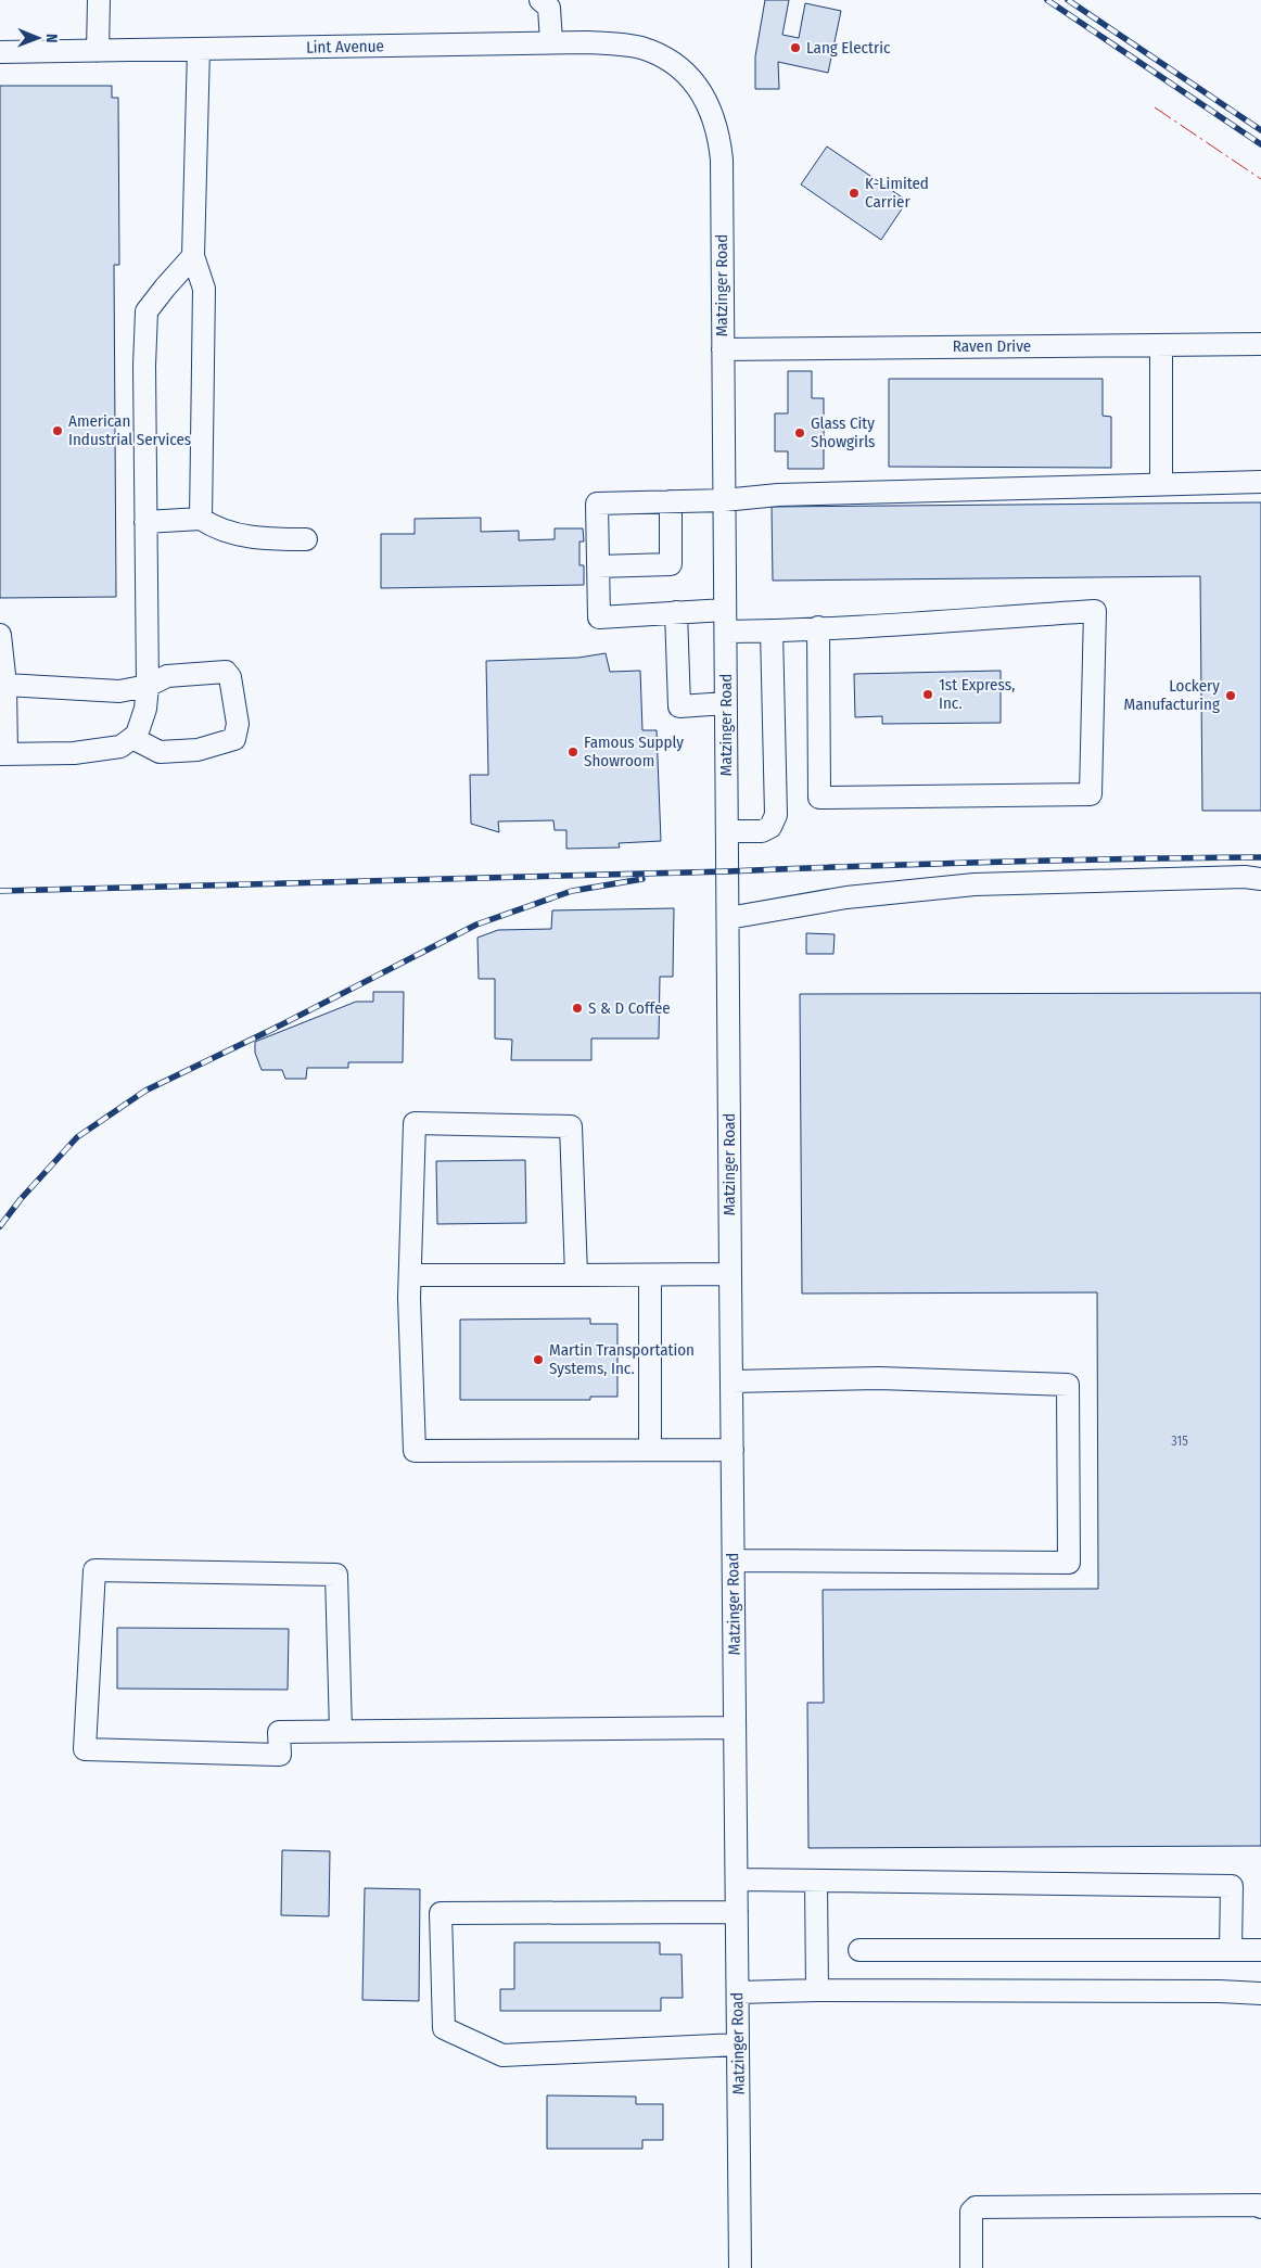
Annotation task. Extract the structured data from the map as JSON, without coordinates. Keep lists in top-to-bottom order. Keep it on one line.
{"streets":{"street":["Lint Avenue","Matzinger Road","Raven Drive"]},"crossings":[["Lint Avenue","Matzinger Road"],["Matzinger Road","Raven Drive"]],"places":["Lang Electric","K-Limited Carrier","American Industrial Services","Glass City Showgirls","1st Express, Inc.","Lockery Manufacturing","Famous Supply Showroom","S & D Coffee","Martin Transportation Systems, Inc."],"house_numbers":["315"],"north":"right"}
